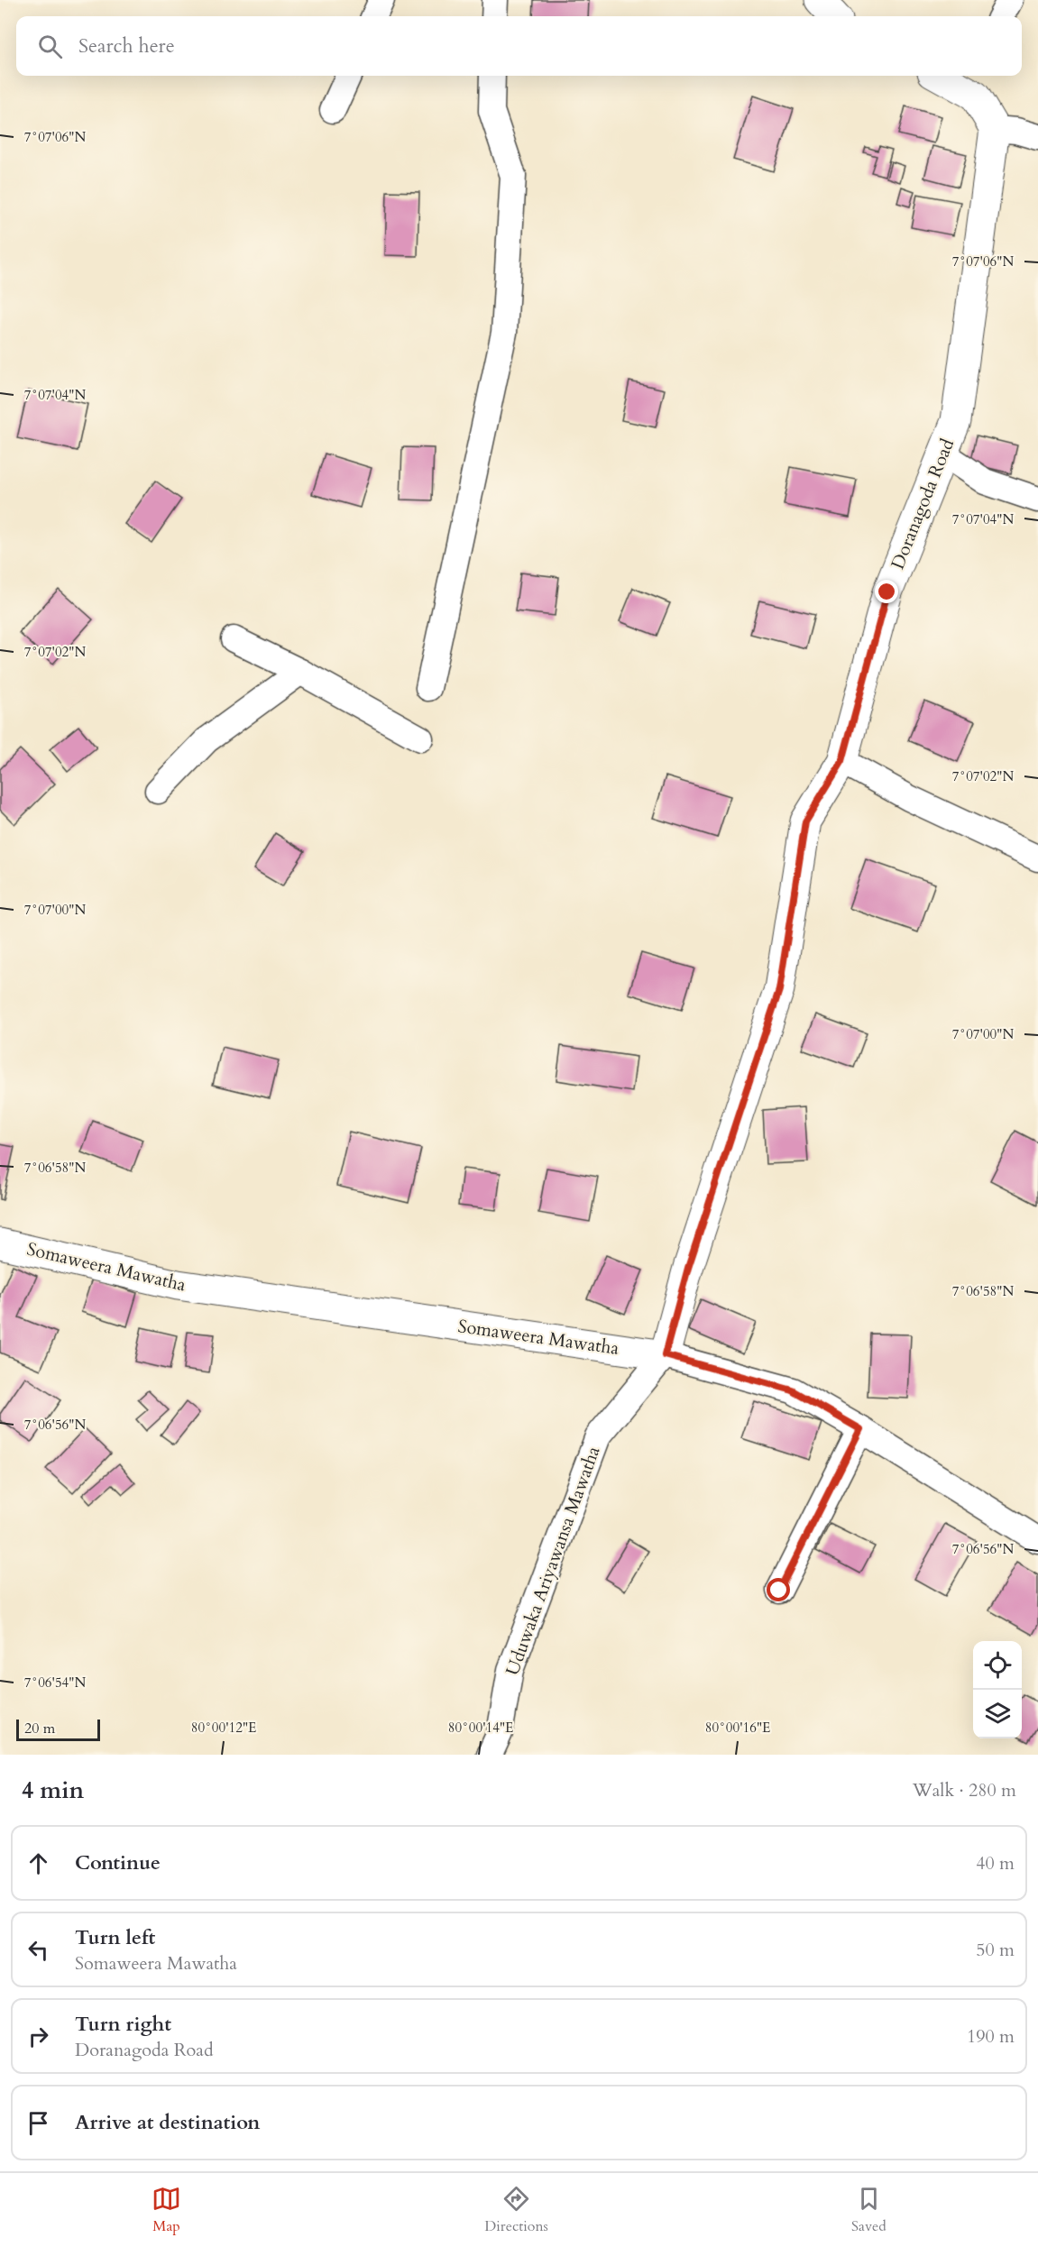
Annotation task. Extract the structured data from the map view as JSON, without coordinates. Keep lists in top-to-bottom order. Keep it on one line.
{"streets":{"street":["Doranagoda Road","Somaweera Mawatha","Uduwaka Ariyawansa Mawatha"]},"crossings":[["Doranagoda Road","Somaweera Mawatha"],["Doranagoda Road","Uduwaka Ariyawansa Mawatha"],["Somaweera Mawatha","Uduwaka Ariyawansa Mawatha"]],"scale_bar":"20 m","page":{"search":"Search here","scale":"20 m","heading":["4 min","Walk · 280 m"],"list":[["Continue","40 m"],["Turn left","Somaweera Mawatha","50 m"],["Turn right","Doranagoda Road","190 m"],"Arrive at destination"],"nav":["Map","Directions","Saved"]},"coordinates":["7°07'06\"N","7°07'04\"N","7°07'02\"N","7°07'00\"N","7°06'58\"N","7°06'56\"N","7°06'54\"N","80°00'12\"E","80°00'14\"E","80°00'16\"E"]}
